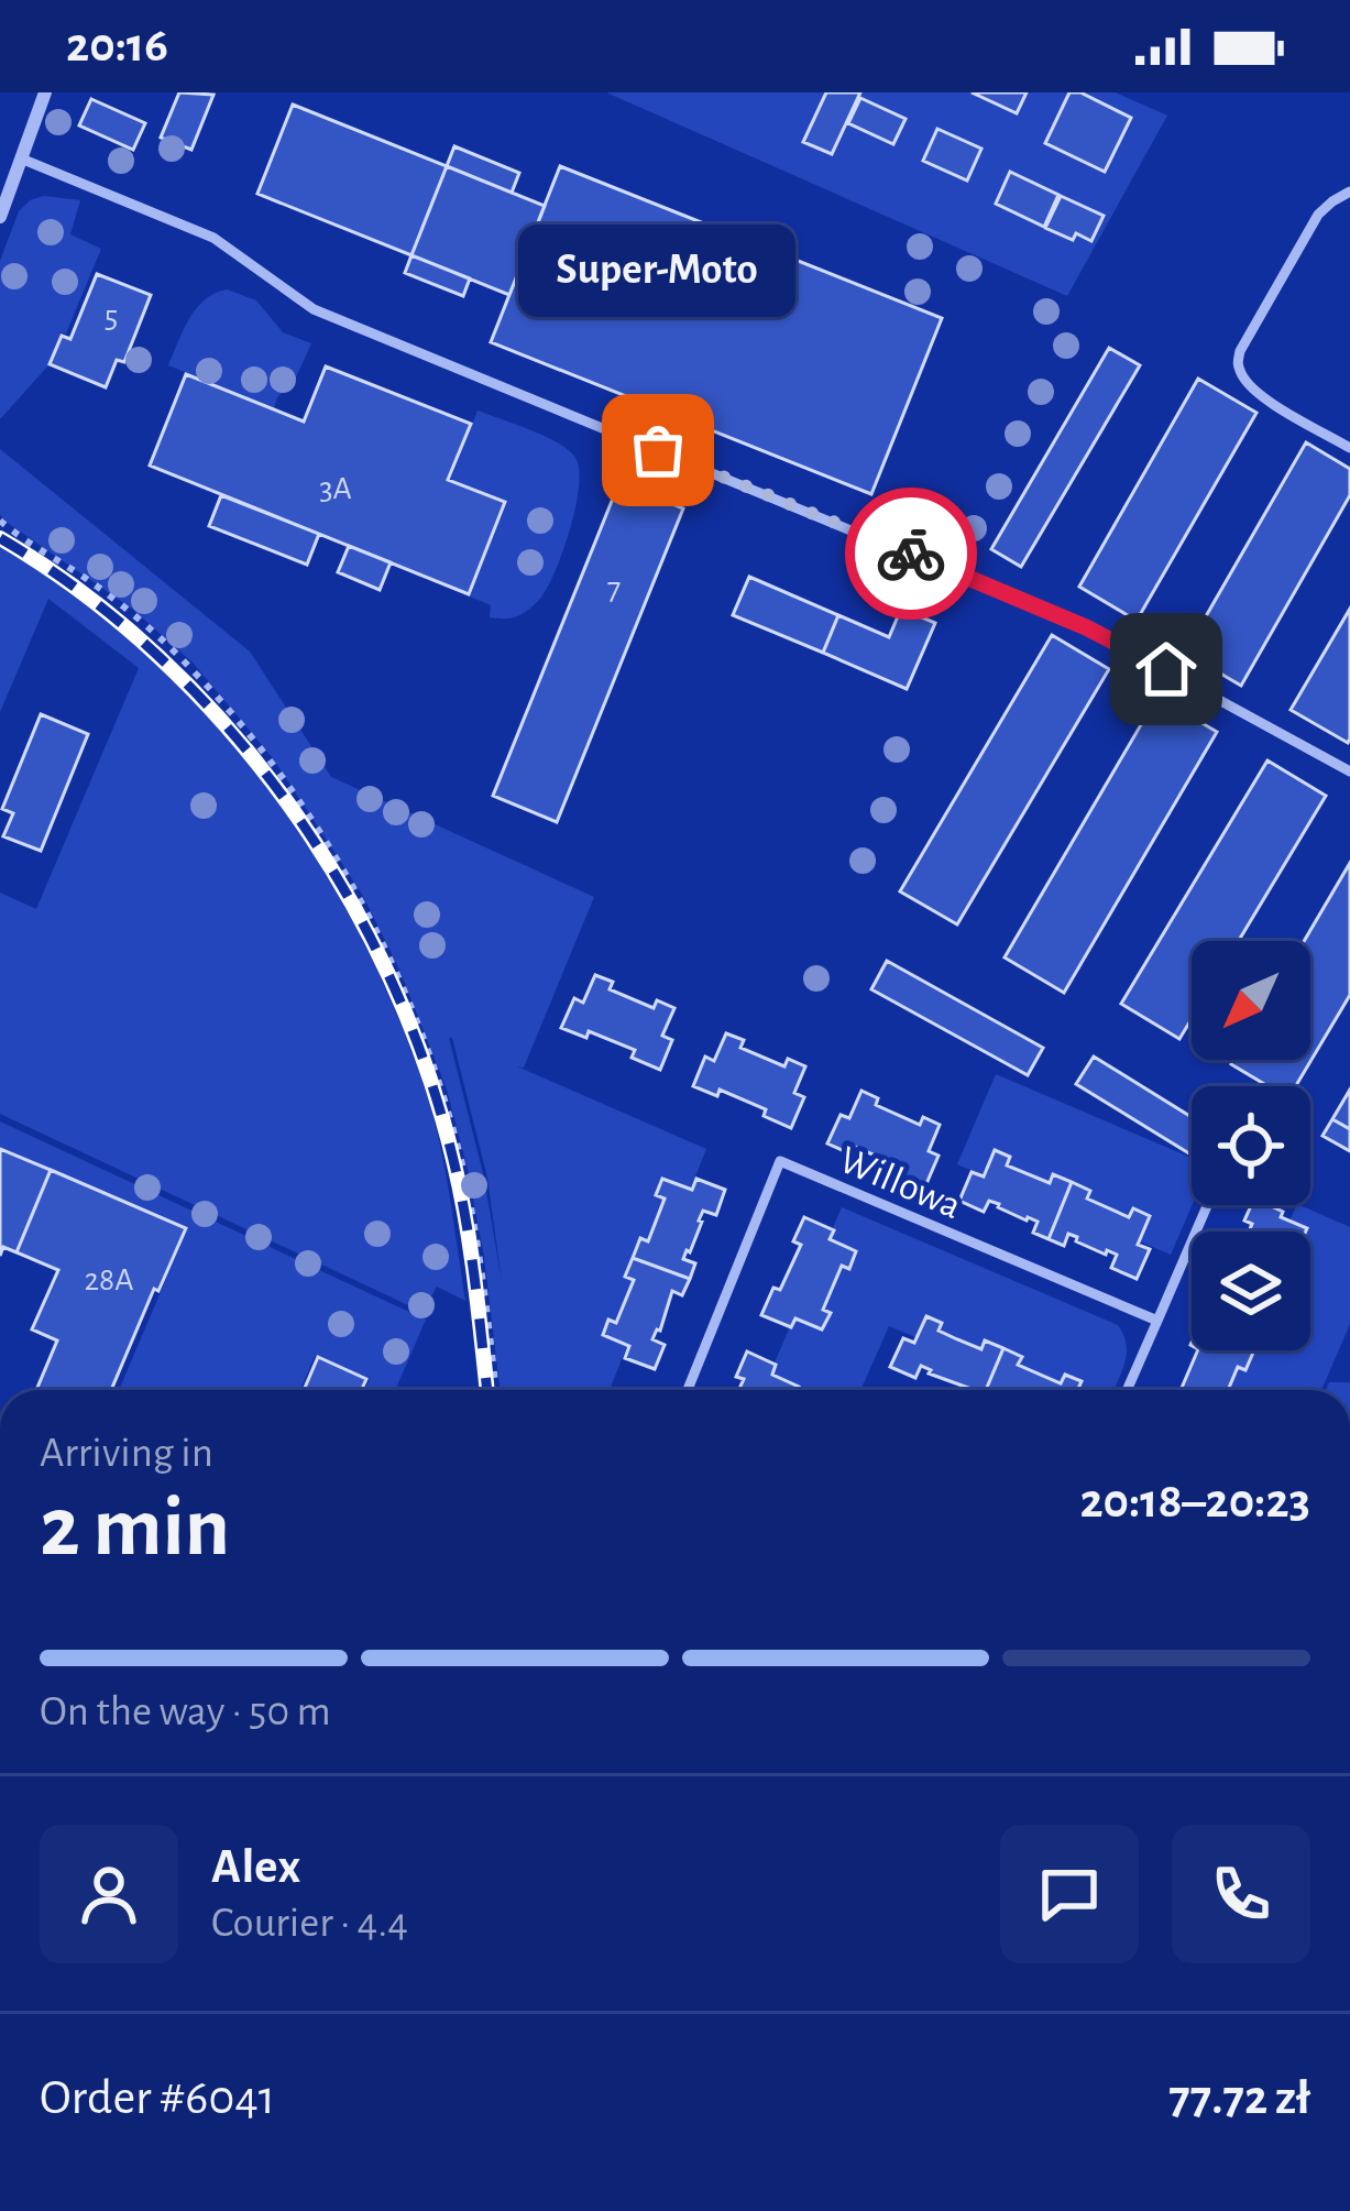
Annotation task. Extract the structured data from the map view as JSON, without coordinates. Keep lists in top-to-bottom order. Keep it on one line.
{"streets":{"lane":["Willowa"]},"places":["Super-Moto"],"house_numbers":["5","3A","7","28A"],"north":"bottom left","page":{"status":"20:16","bubble":"Super-Moto","heading":["2 min","Arriving in","20:18–20:23"],"panel":["Alex","Courier · 4.4","Order #6041","77.72 zł"],"bar":"On the way · 50 m"}}
